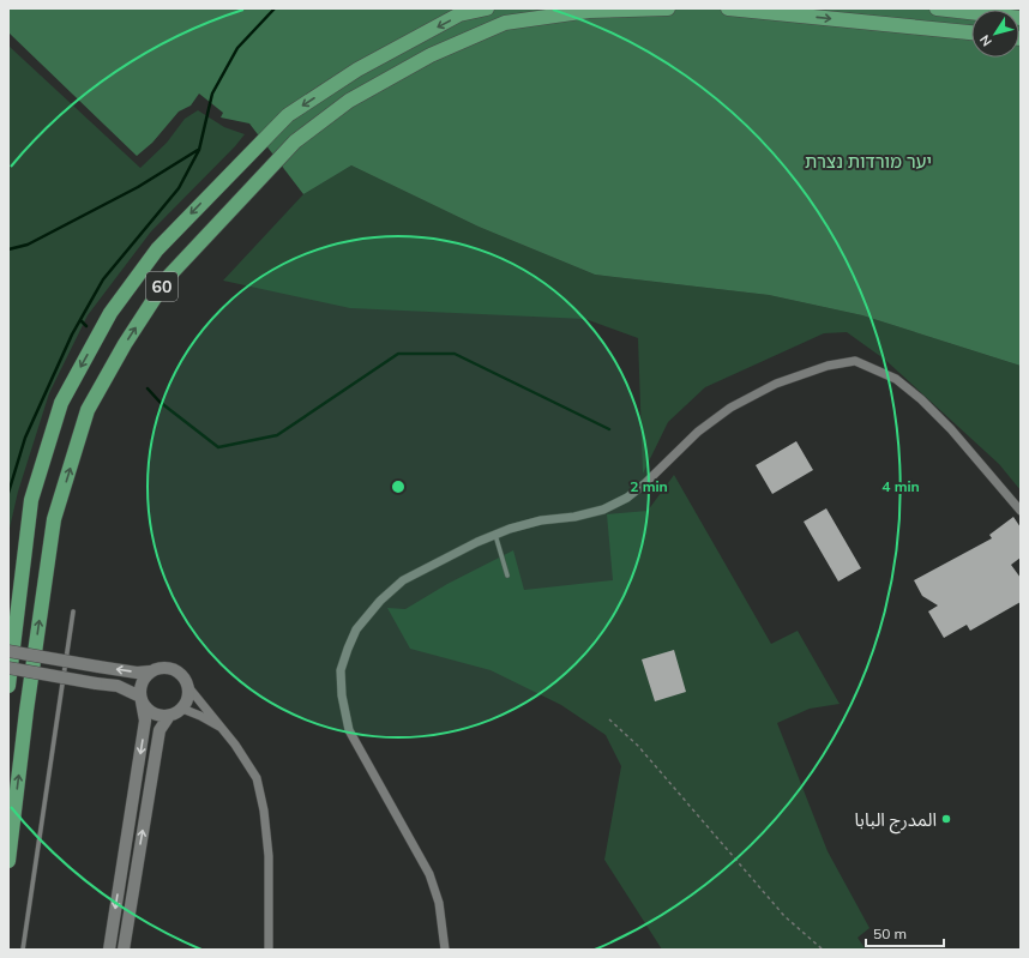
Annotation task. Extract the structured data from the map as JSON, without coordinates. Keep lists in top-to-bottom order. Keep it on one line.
{"streets":{"highway":["60"]},"parks":["יער מורדות נצרת"],"places":["المدرج البابا"],"scale_bar":"50 m","north":"bottom left","rings":["2 min","4 min"]}
